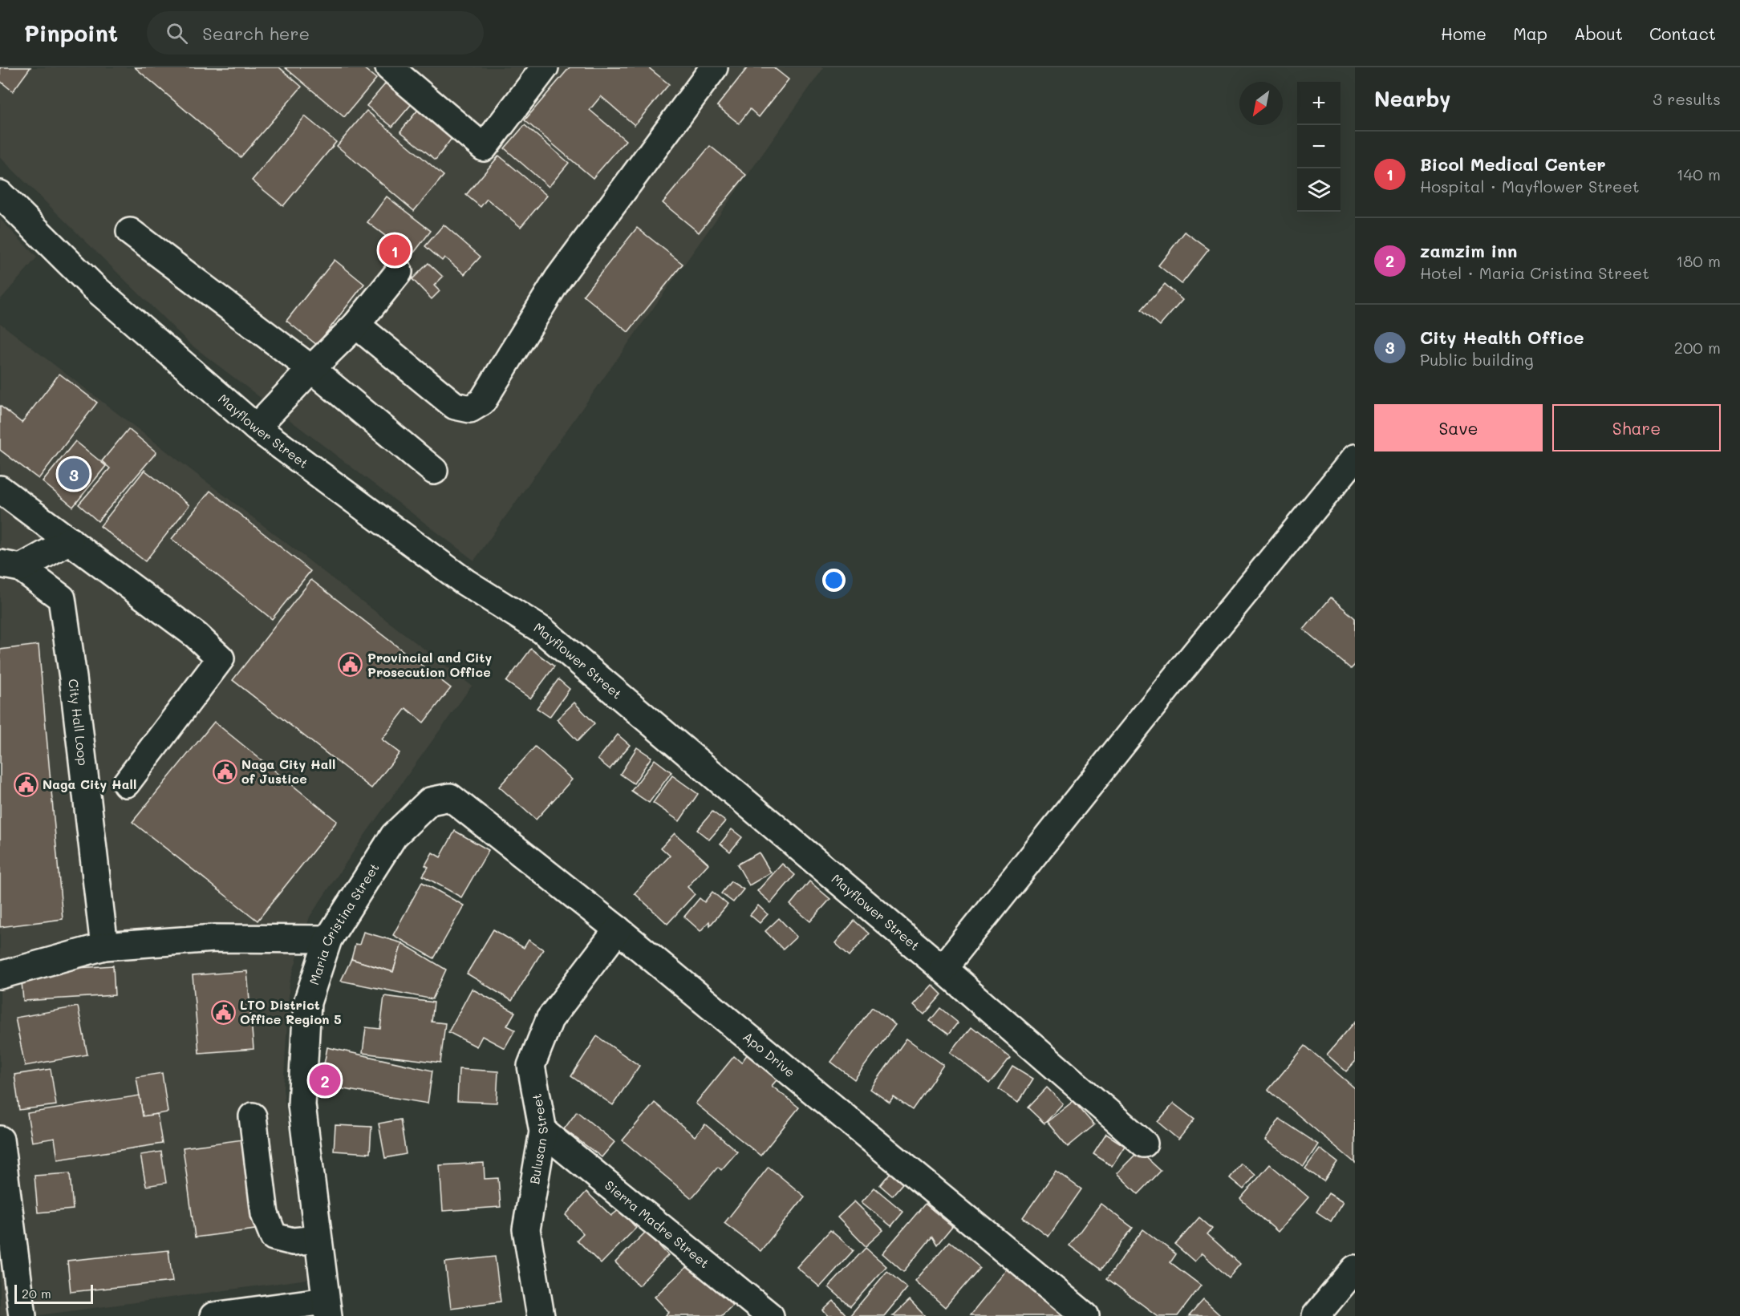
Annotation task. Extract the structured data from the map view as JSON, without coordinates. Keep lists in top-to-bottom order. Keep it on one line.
{"streets":{"street":["Mayflower Street","City Hall Loop","Maria Cristina Street","Apo Drive","Bulusan Street","Sierra Madre Street"]},"crossings":[["Maria Cristina Street","Apo Drive"],["Apo Drive","Bulusan Street"],["Bulusan Street","Sierra Madre Street"]],"places":{"public building":["Provincial and City Prosecution Office","Naga City Hall of Justice","Naga City Hall","LTO District Office Region 5"]},"scale_bar":"20 m","north":"bottom left","page":{"header":"Pinpoint","search":"Search here","nav":["Home","Map","About","Contact"],"heading":["Nearby","3 results"],"map_buttons":["+","−"],"list":[{"mark":"1","name":"Bicol Medical Center","note":"Hospital · Mayflower Street","value":"140 m"},{"mark":"2","name":"zamzim inn","note":"Hotel · Maria Cristina Street","value":"180 m"},{"mark":"3","name":"City Health Office","note":"Public building","value":"200 m"}],"pins":["1","3","2"],"buttons":["Save","Share"],"scale":"20 m"}}
